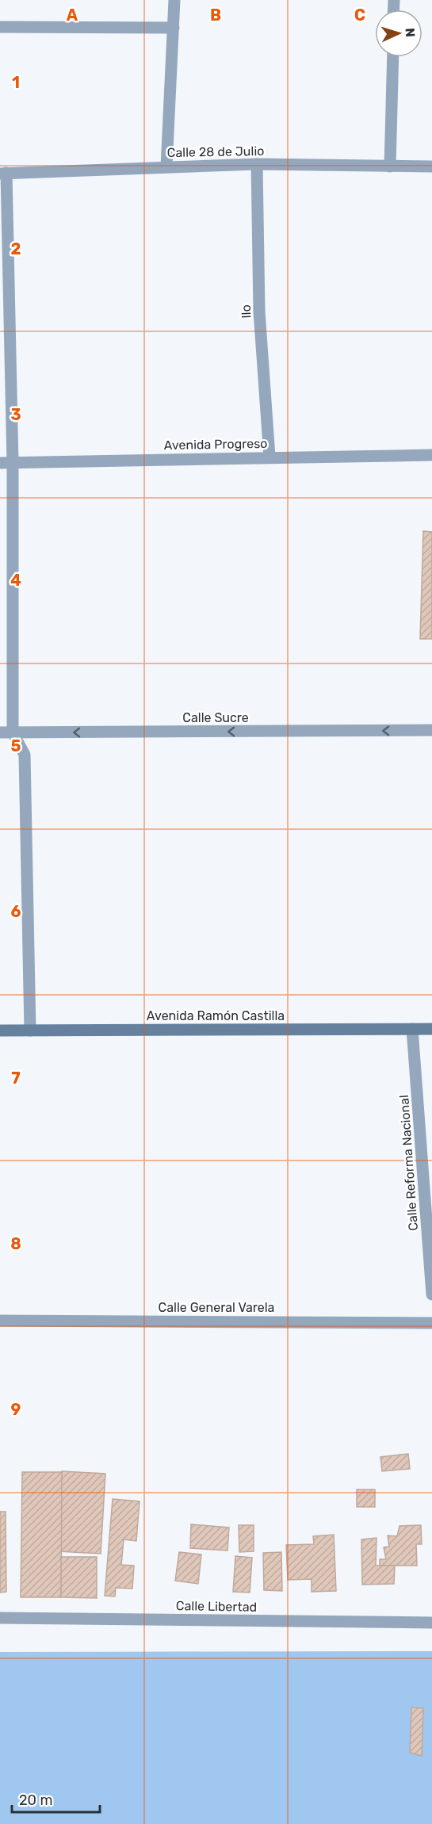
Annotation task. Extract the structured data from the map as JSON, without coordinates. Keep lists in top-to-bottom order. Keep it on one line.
{"streets":{"main road":["Avenida Ramón Castilla"],"street":["Calle 28 de Julio","Ilo","Avenida Progreso","Calle Sucre","Calle Reforma Nacional","Calle General Varela","Calle Libertad"]},"crossings":[["Calle 28 de Julio","Ilo"],["Ilo","Avenida Progreso"],["Avenida Ramón Castilla","Calle Reforma Nacional"]],"one_way":["Calle Sucre"],"scale_bar":"20 m","north":"right","grid":{"columns":["A","B","C"],"rows":["1","2","3","4","5","6","7","8","9"]}}
